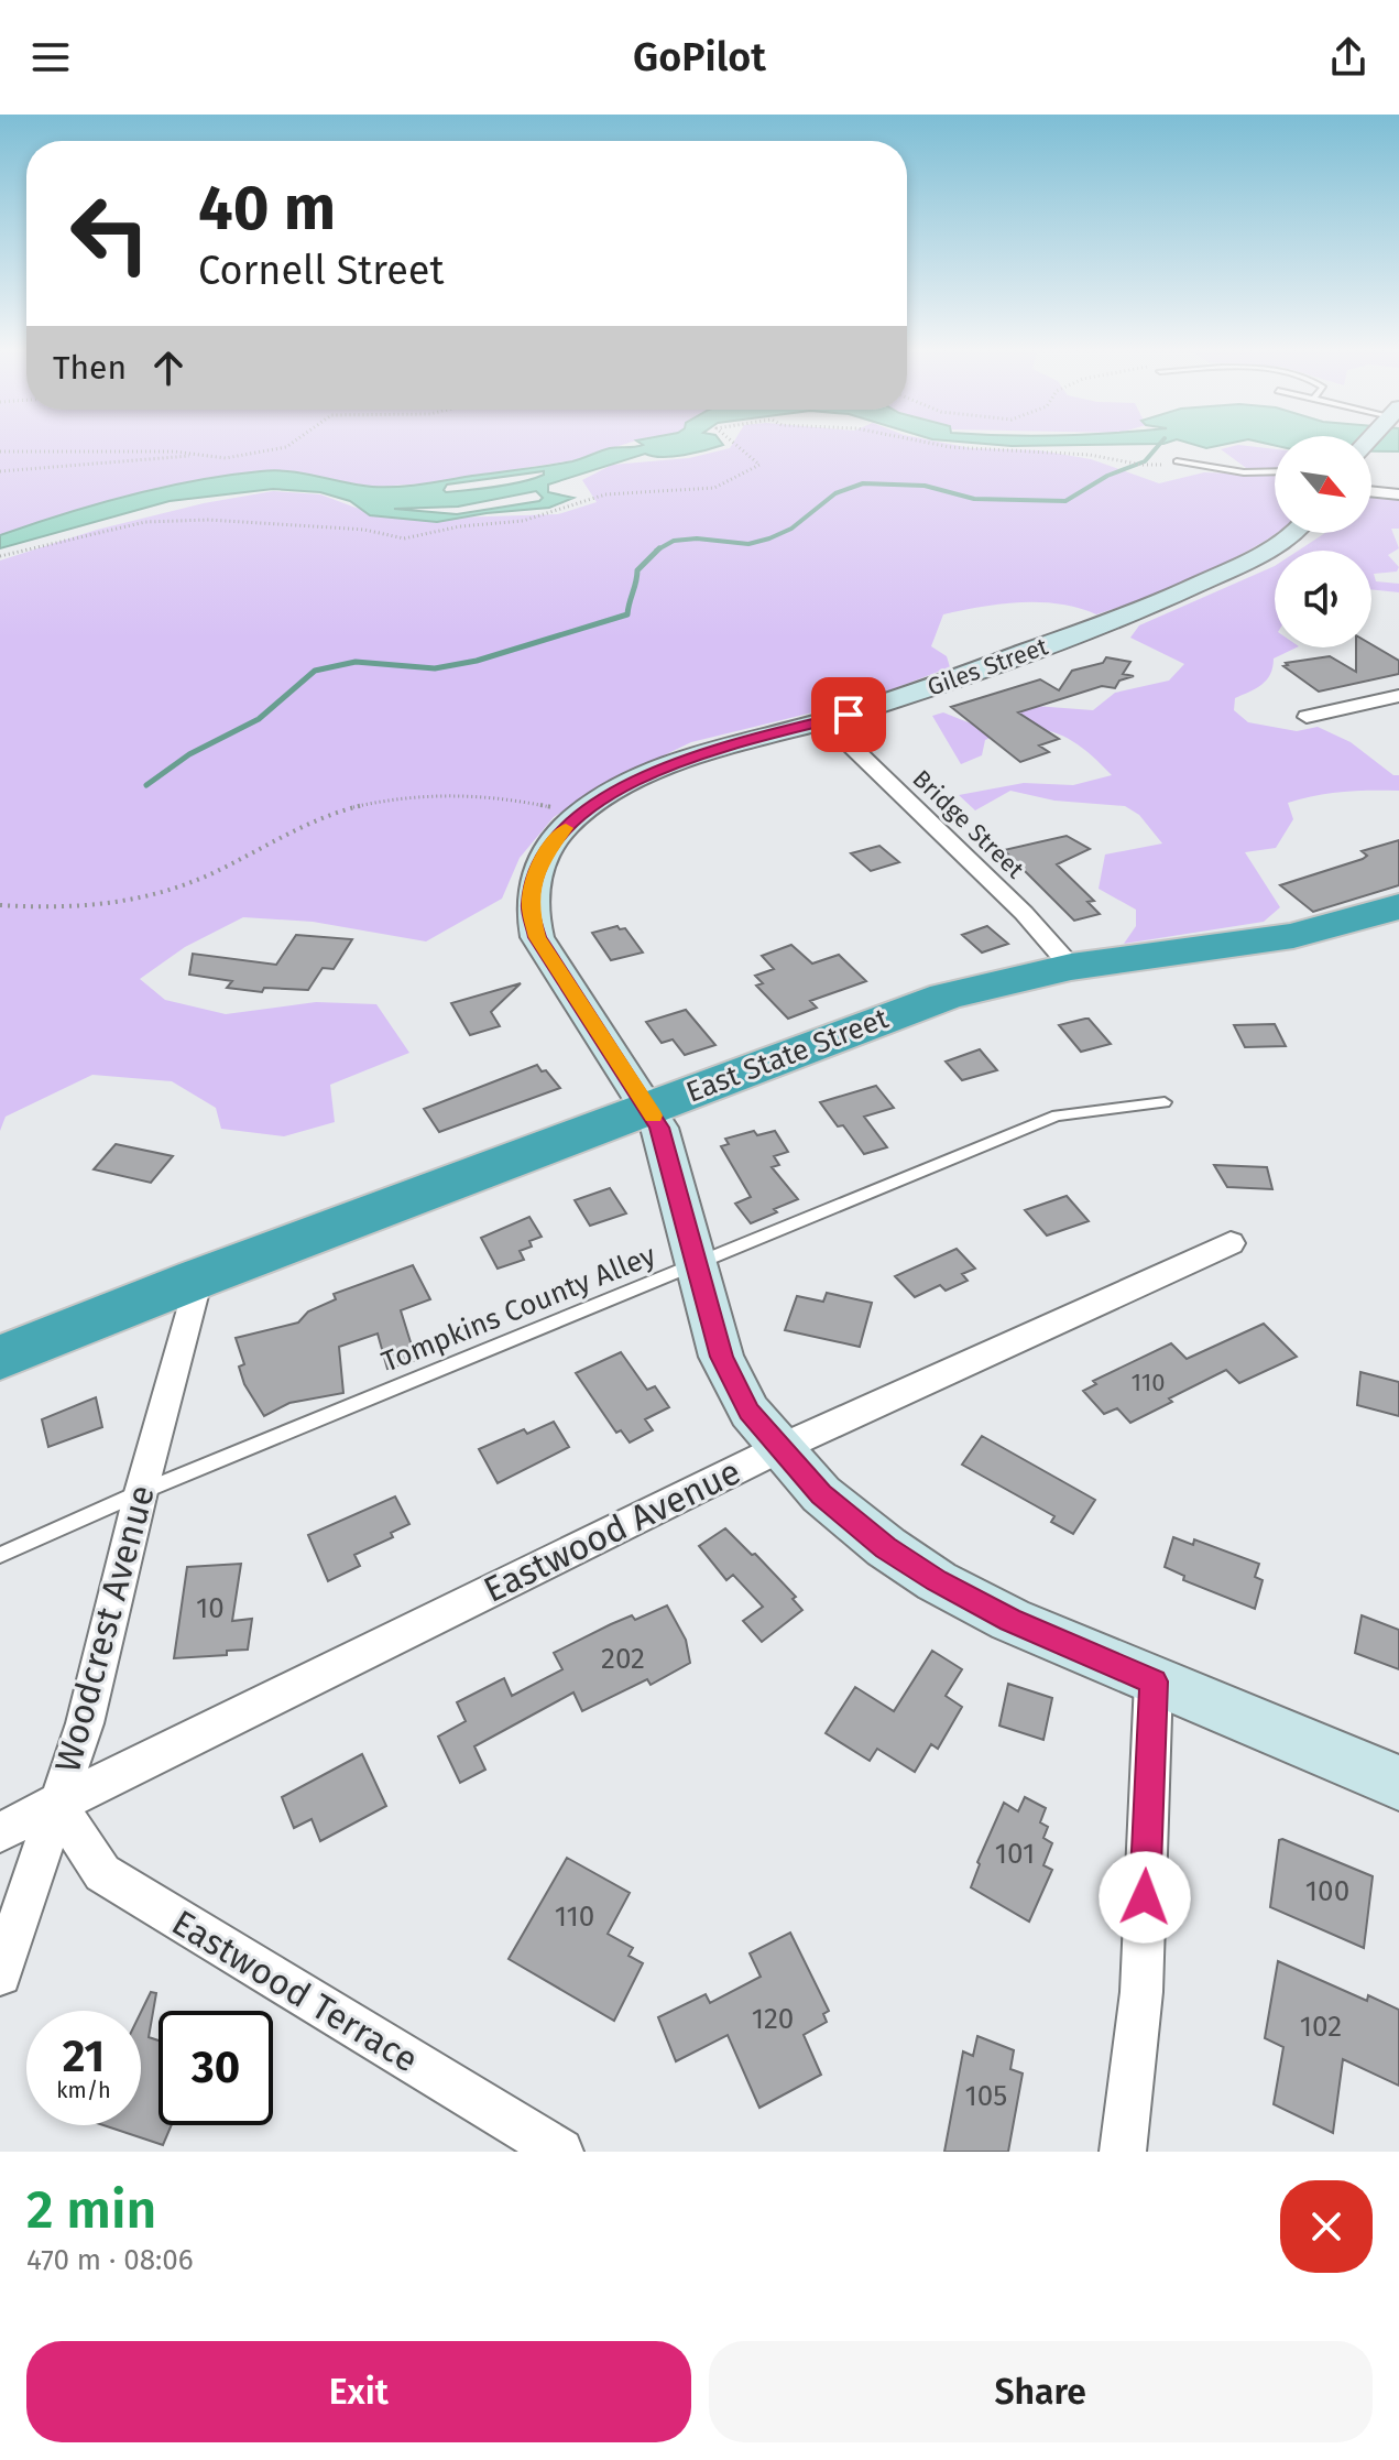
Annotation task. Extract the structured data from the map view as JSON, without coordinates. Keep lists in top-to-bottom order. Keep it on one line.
{"streets":{"highway":["East State Street"],"street":["Giles Street","Bridge Street","Eastwood Avenue","Woodcrest Avenue","Eastwood Terrace"],"lane":["Tompkins County Alley"]},"crossings":[["Giles Street","Bridge Street"],["Giles Street","East State Street"],["Giles Street","Tompkins County Alley"],["Giles Street","Eastwood Avenue"],["Bridge Street","East State Street"],["East State Street","Woodcrest Avenue"],["Tompkins County Alley","Woodcrest Avenue"],["Eastwood Avenue","Woodcrest Avenue"],["Eastwood Avenue","Eastwood Terrace"],["Woodcrest Avenue","Eastwood Terrace"]],"house_numbers":["110","10","202","101","100","110","120","102","105"],"north":"bottom right","page":{"header":"GoPilot","turn":["40 m","Cornell Street"],"then":"Then","speed":"21 km/h","limit":"30","heading":["2 min","470 m · 08:06"],"buttons":["Exit","Share"]}}
